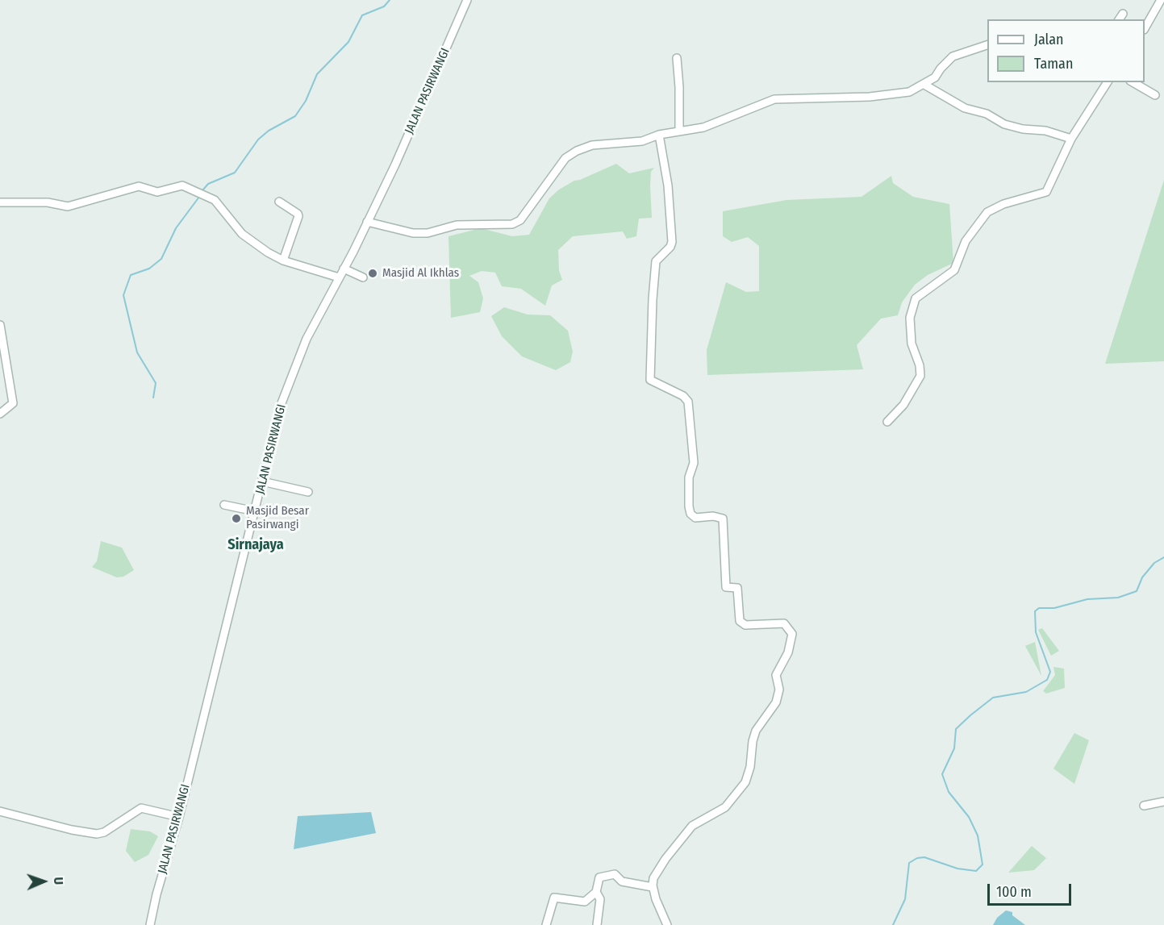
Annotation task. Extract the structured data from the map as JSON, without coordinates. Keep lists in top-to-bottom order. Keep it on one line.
{"streets":{"street":["JALAN PASIRWANGI"]},"districts":["Sirnajaya"],"places":["Masjid Al Ikhlas","Masjid Besar Pasirwangi"],"legend":["Jalan","Taman"],"scale_bar":"100 m","north":"right"}
